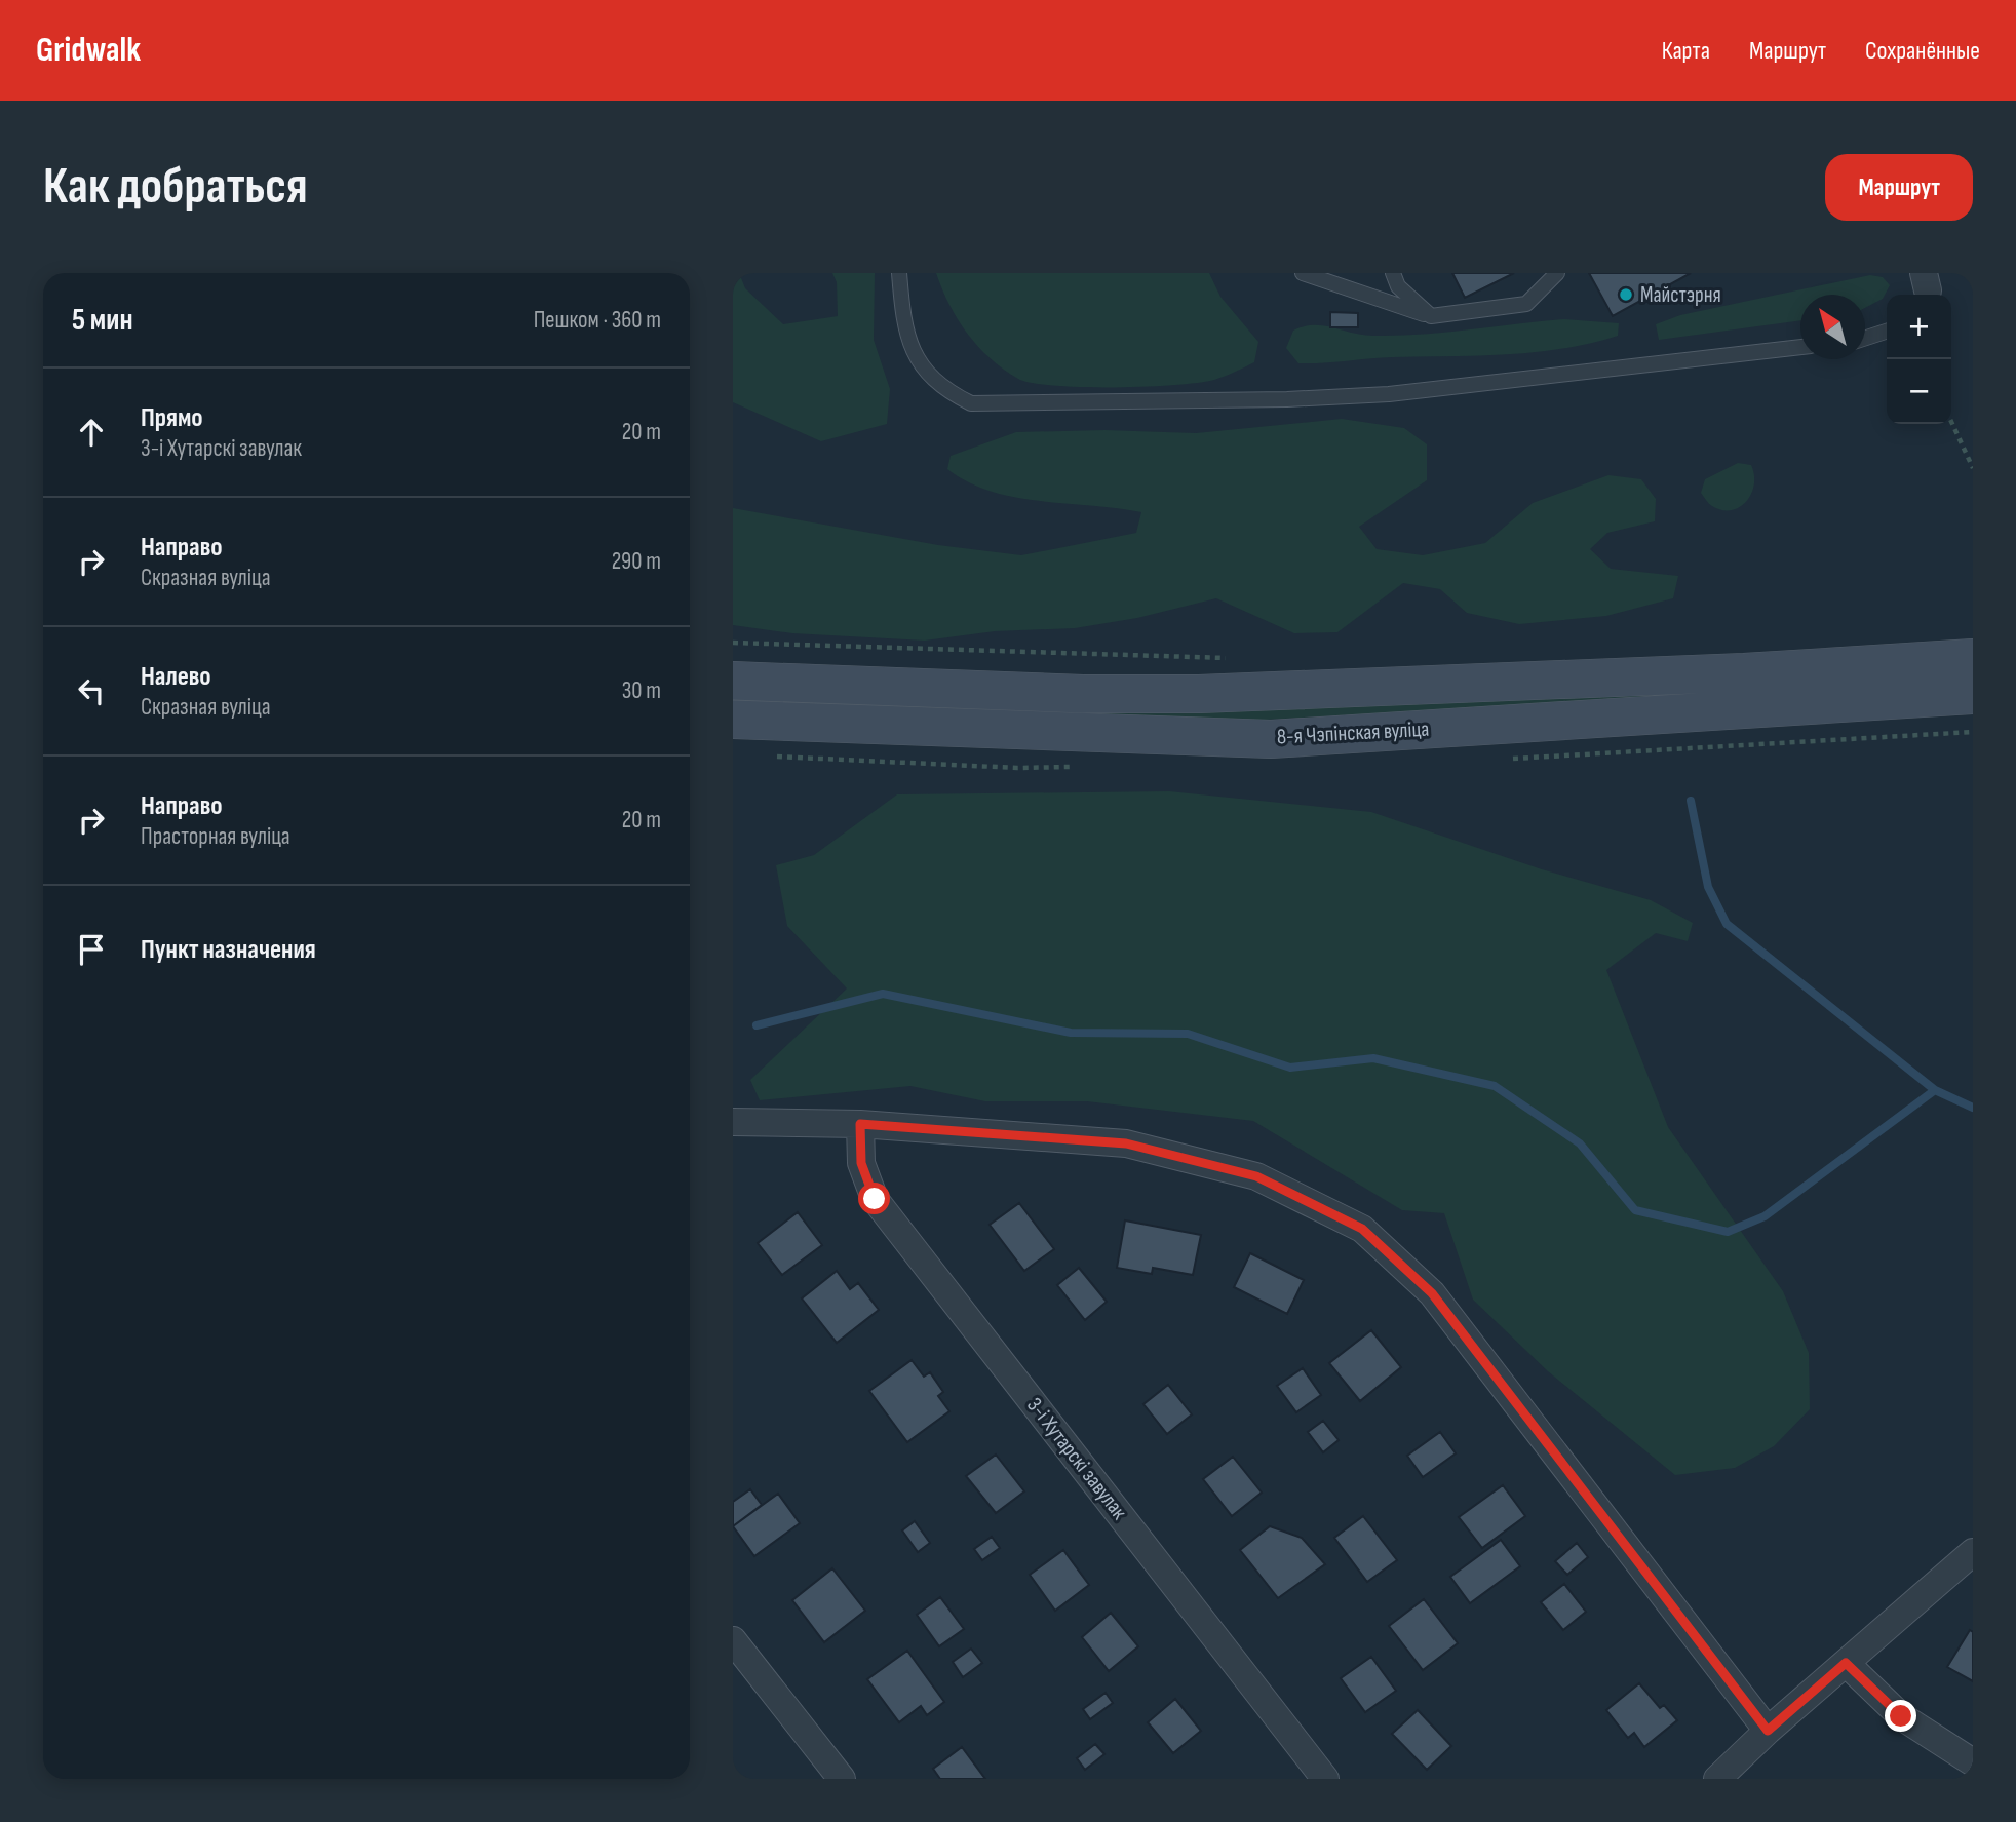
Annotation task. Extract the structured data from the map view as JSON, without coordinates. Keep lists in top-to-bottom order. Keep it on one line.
{"streets":{"main road":["8-я Чэпінская вуліца"],"street":["3-і Хутарскі завулак"]},"places":["Майстэрня"],"north":"top left","page":{"header":"Gridwalk","nav":["Карта","Маршрут","Сохранённые"],"buttons":"Маршрут","title":"Как добраться","heading":["5 мин","Пешком · 360 m"],"map_buttons":["+","−"],"list":[["Прямо","3-і Хутарскі завулак","20 m"],["Направо","Скразная вуліца","290 m"],["Налево","Скразная вуліца","30 m"],["Направо","Прасторная вуліца","20 m"],"Пункт назначения"]}}
